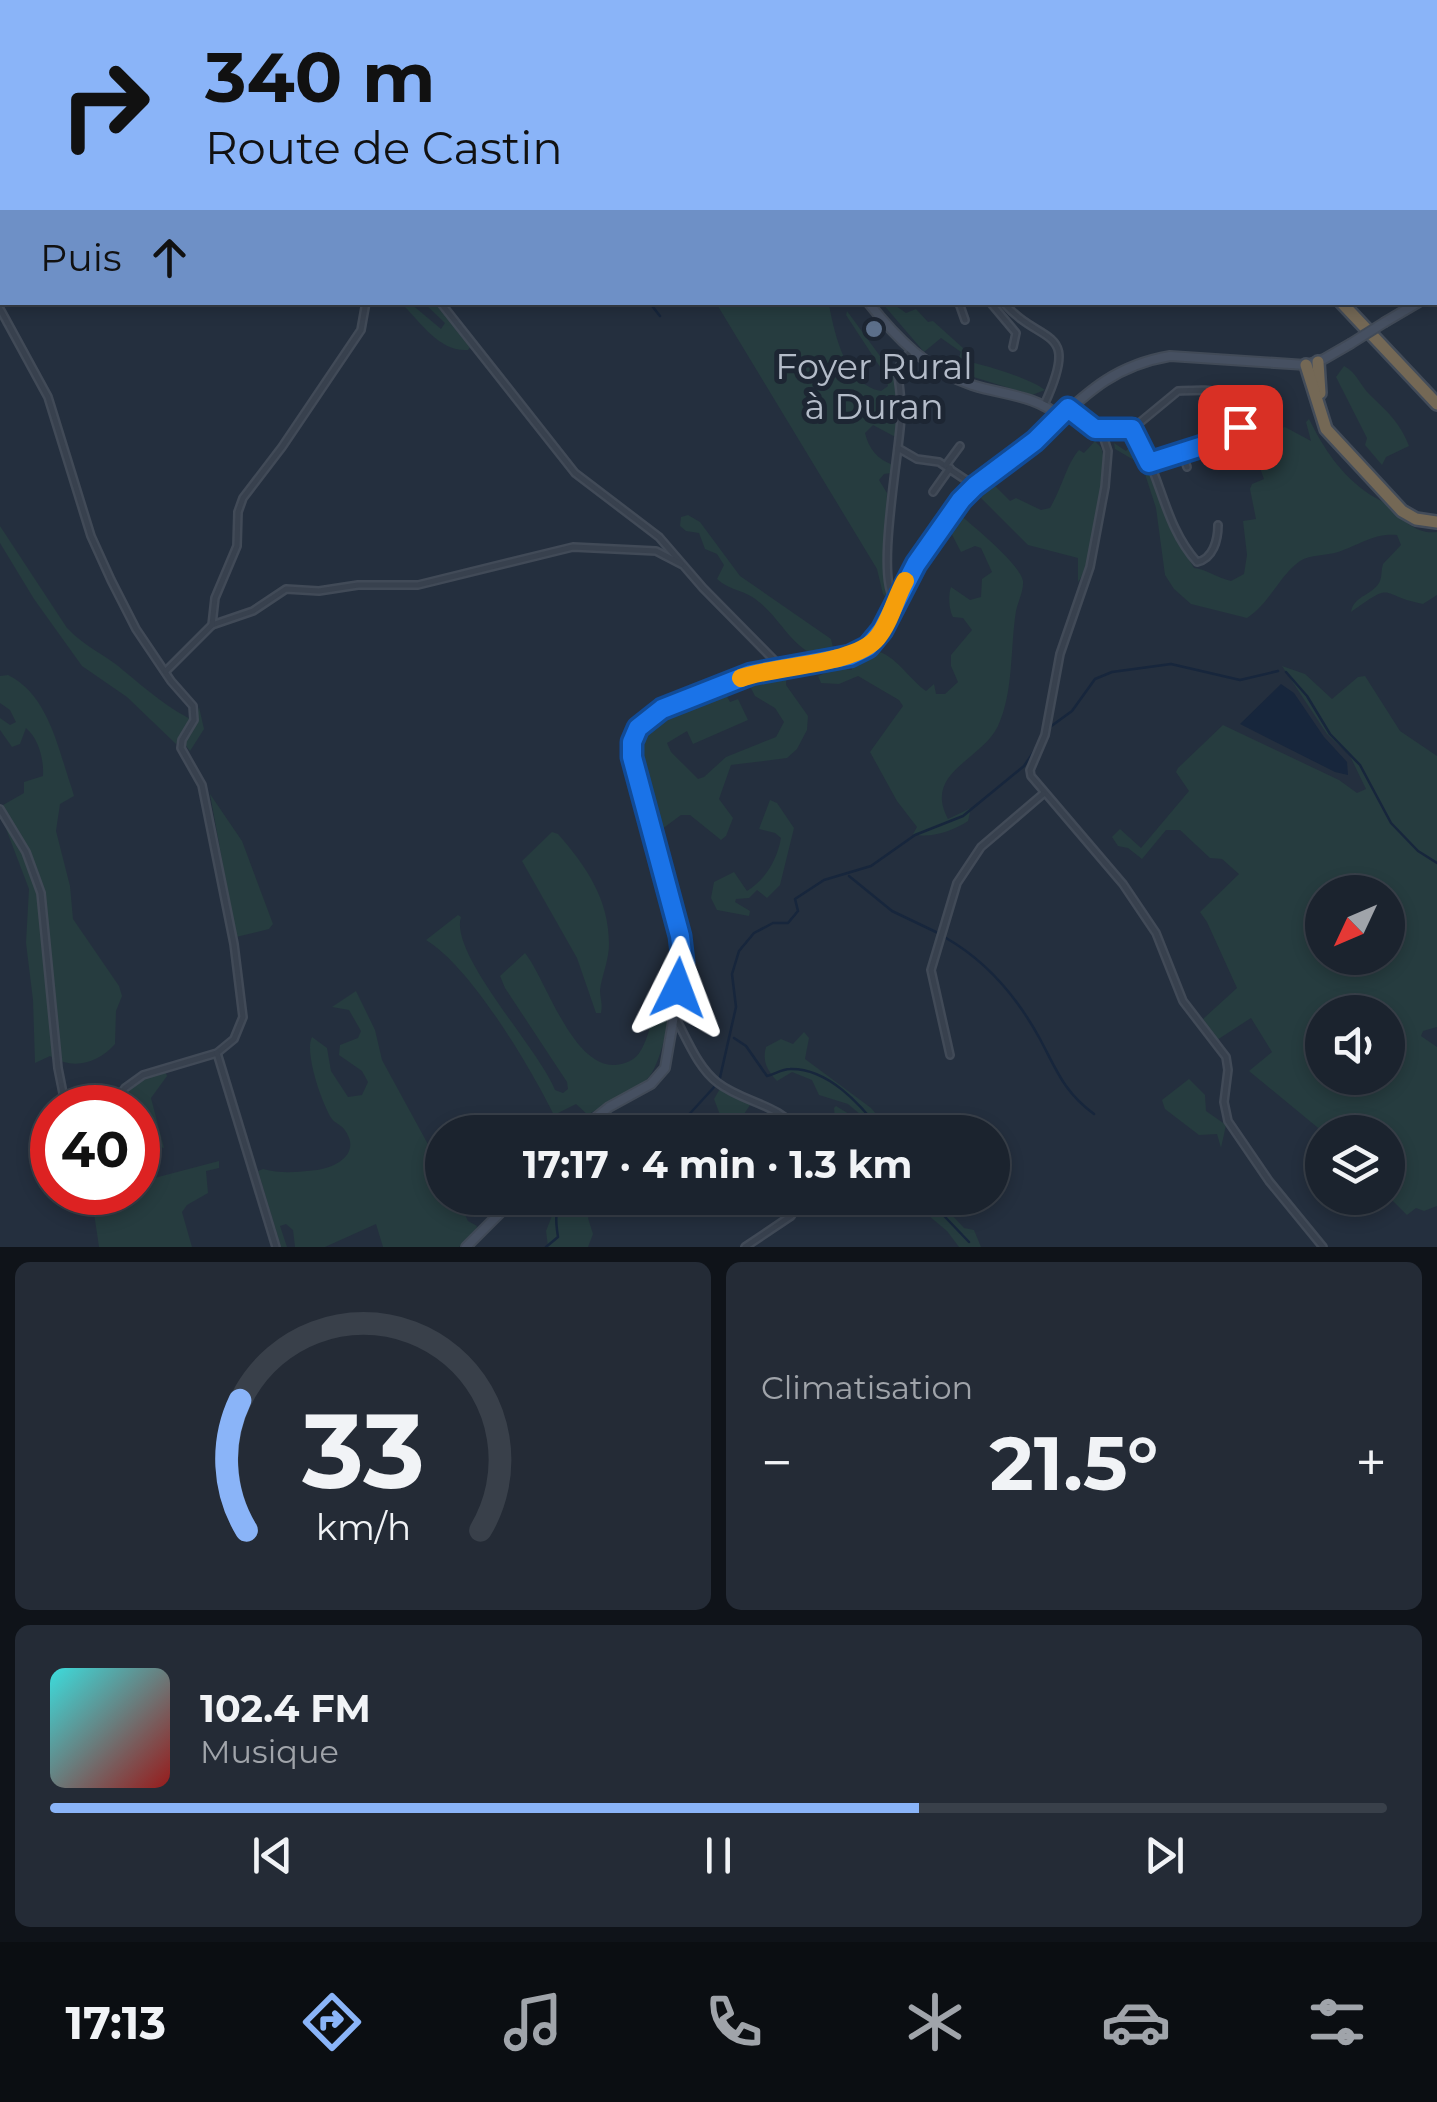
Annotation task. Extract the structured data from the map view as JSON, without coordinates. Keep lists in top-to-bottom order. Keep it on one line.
{"places":["Foyer Rural à Duran"],"north":"bottom left","page":{"turn":["340 m","Route de Castin"],"then":"Puis","limit":"40","trip":"17:17 · 4 min · 1.3 km","tile":"Climatisation","heat":["−","21.5°","+"],"song":["102.4 FM","Musique"],"tabs":"17:13","gauge":["33","km/h"]}}
